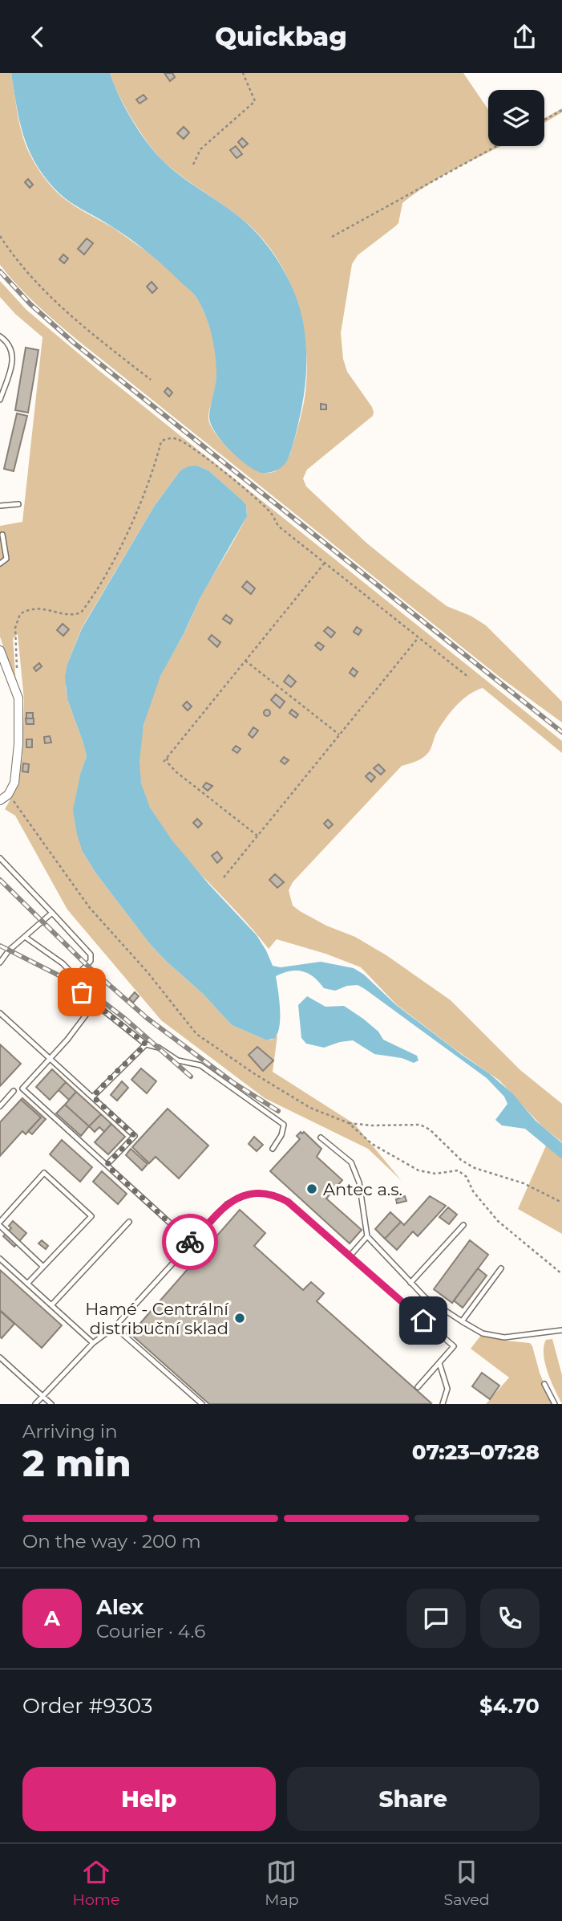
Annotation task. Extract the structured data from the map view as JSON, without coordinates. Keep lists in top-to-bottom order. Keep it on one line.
{"places":["Antec a.s.","Hamé - Centrální distribuční sklad"],"page":{"header":"Quickbag","heading":["2 min","Arriving in","07:23–07:28"],"panel":["Alex","Courier · 4.6","Order #9303","$4.70"],"bar":"On the way · 200 m","round":"A","buttons":["Help","Share"],"tabs":["Home","Map","Saved"]}}
